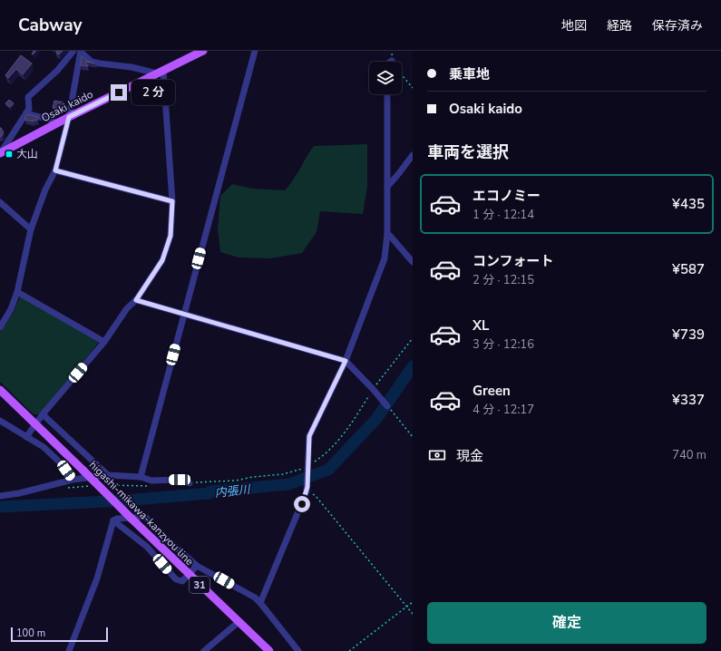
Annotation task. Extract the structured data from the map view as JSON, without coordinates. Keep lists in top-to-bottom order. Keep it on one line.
{"streets":{"main road":["Osaki kaido","higashi-mikawa-kanzyou line","31"]},"water":["内張川"],"places":{"transit":["大山"]},"scale_bar":"100 m","page":{"header":"Cabway","nav":["地図","経路","保存済み"],"banner":["乗車地","Osaki kaido"],"bubble":"2 分","heading":"車両を選択","list":[{"name":"エコノミー","note":"1 分 · 12:14","value":"¥435"},{"name":"コンフォート","note":"2 分 · 12:15","value":"¥587"},{"name":"XL","note":"3 分 · 12:16","value":"¥739"},{"name":"Green","note":"4 分 · 12:17","value":"¥337"}],"pay":["現金","740 m"],"buttons":"確定","scale":"100 m"}}
